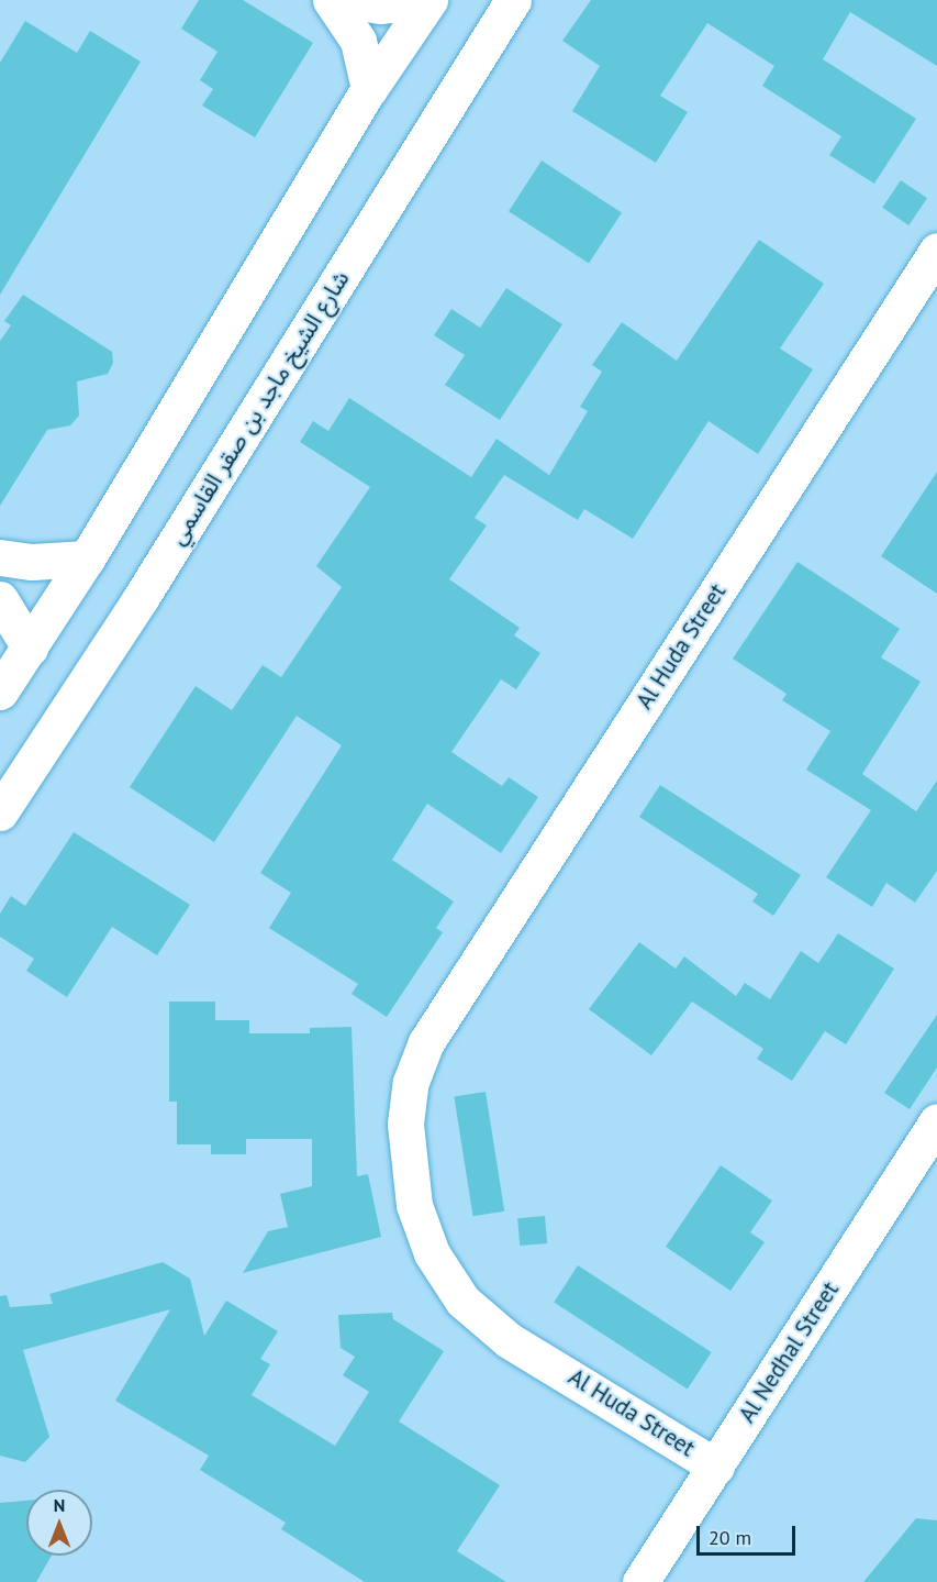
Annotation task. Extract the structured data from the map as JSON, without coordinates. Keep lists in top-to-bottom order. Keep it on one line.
{"streets":{"street":["شارع الشيخ ماجد بن صقر القاسمي","Al Huda Street","Al Nedhal Street"]},"crossings":[["Al Huda Street","Al Nedhal Street"]],"scale_bar":"20 m","north":"top"}
